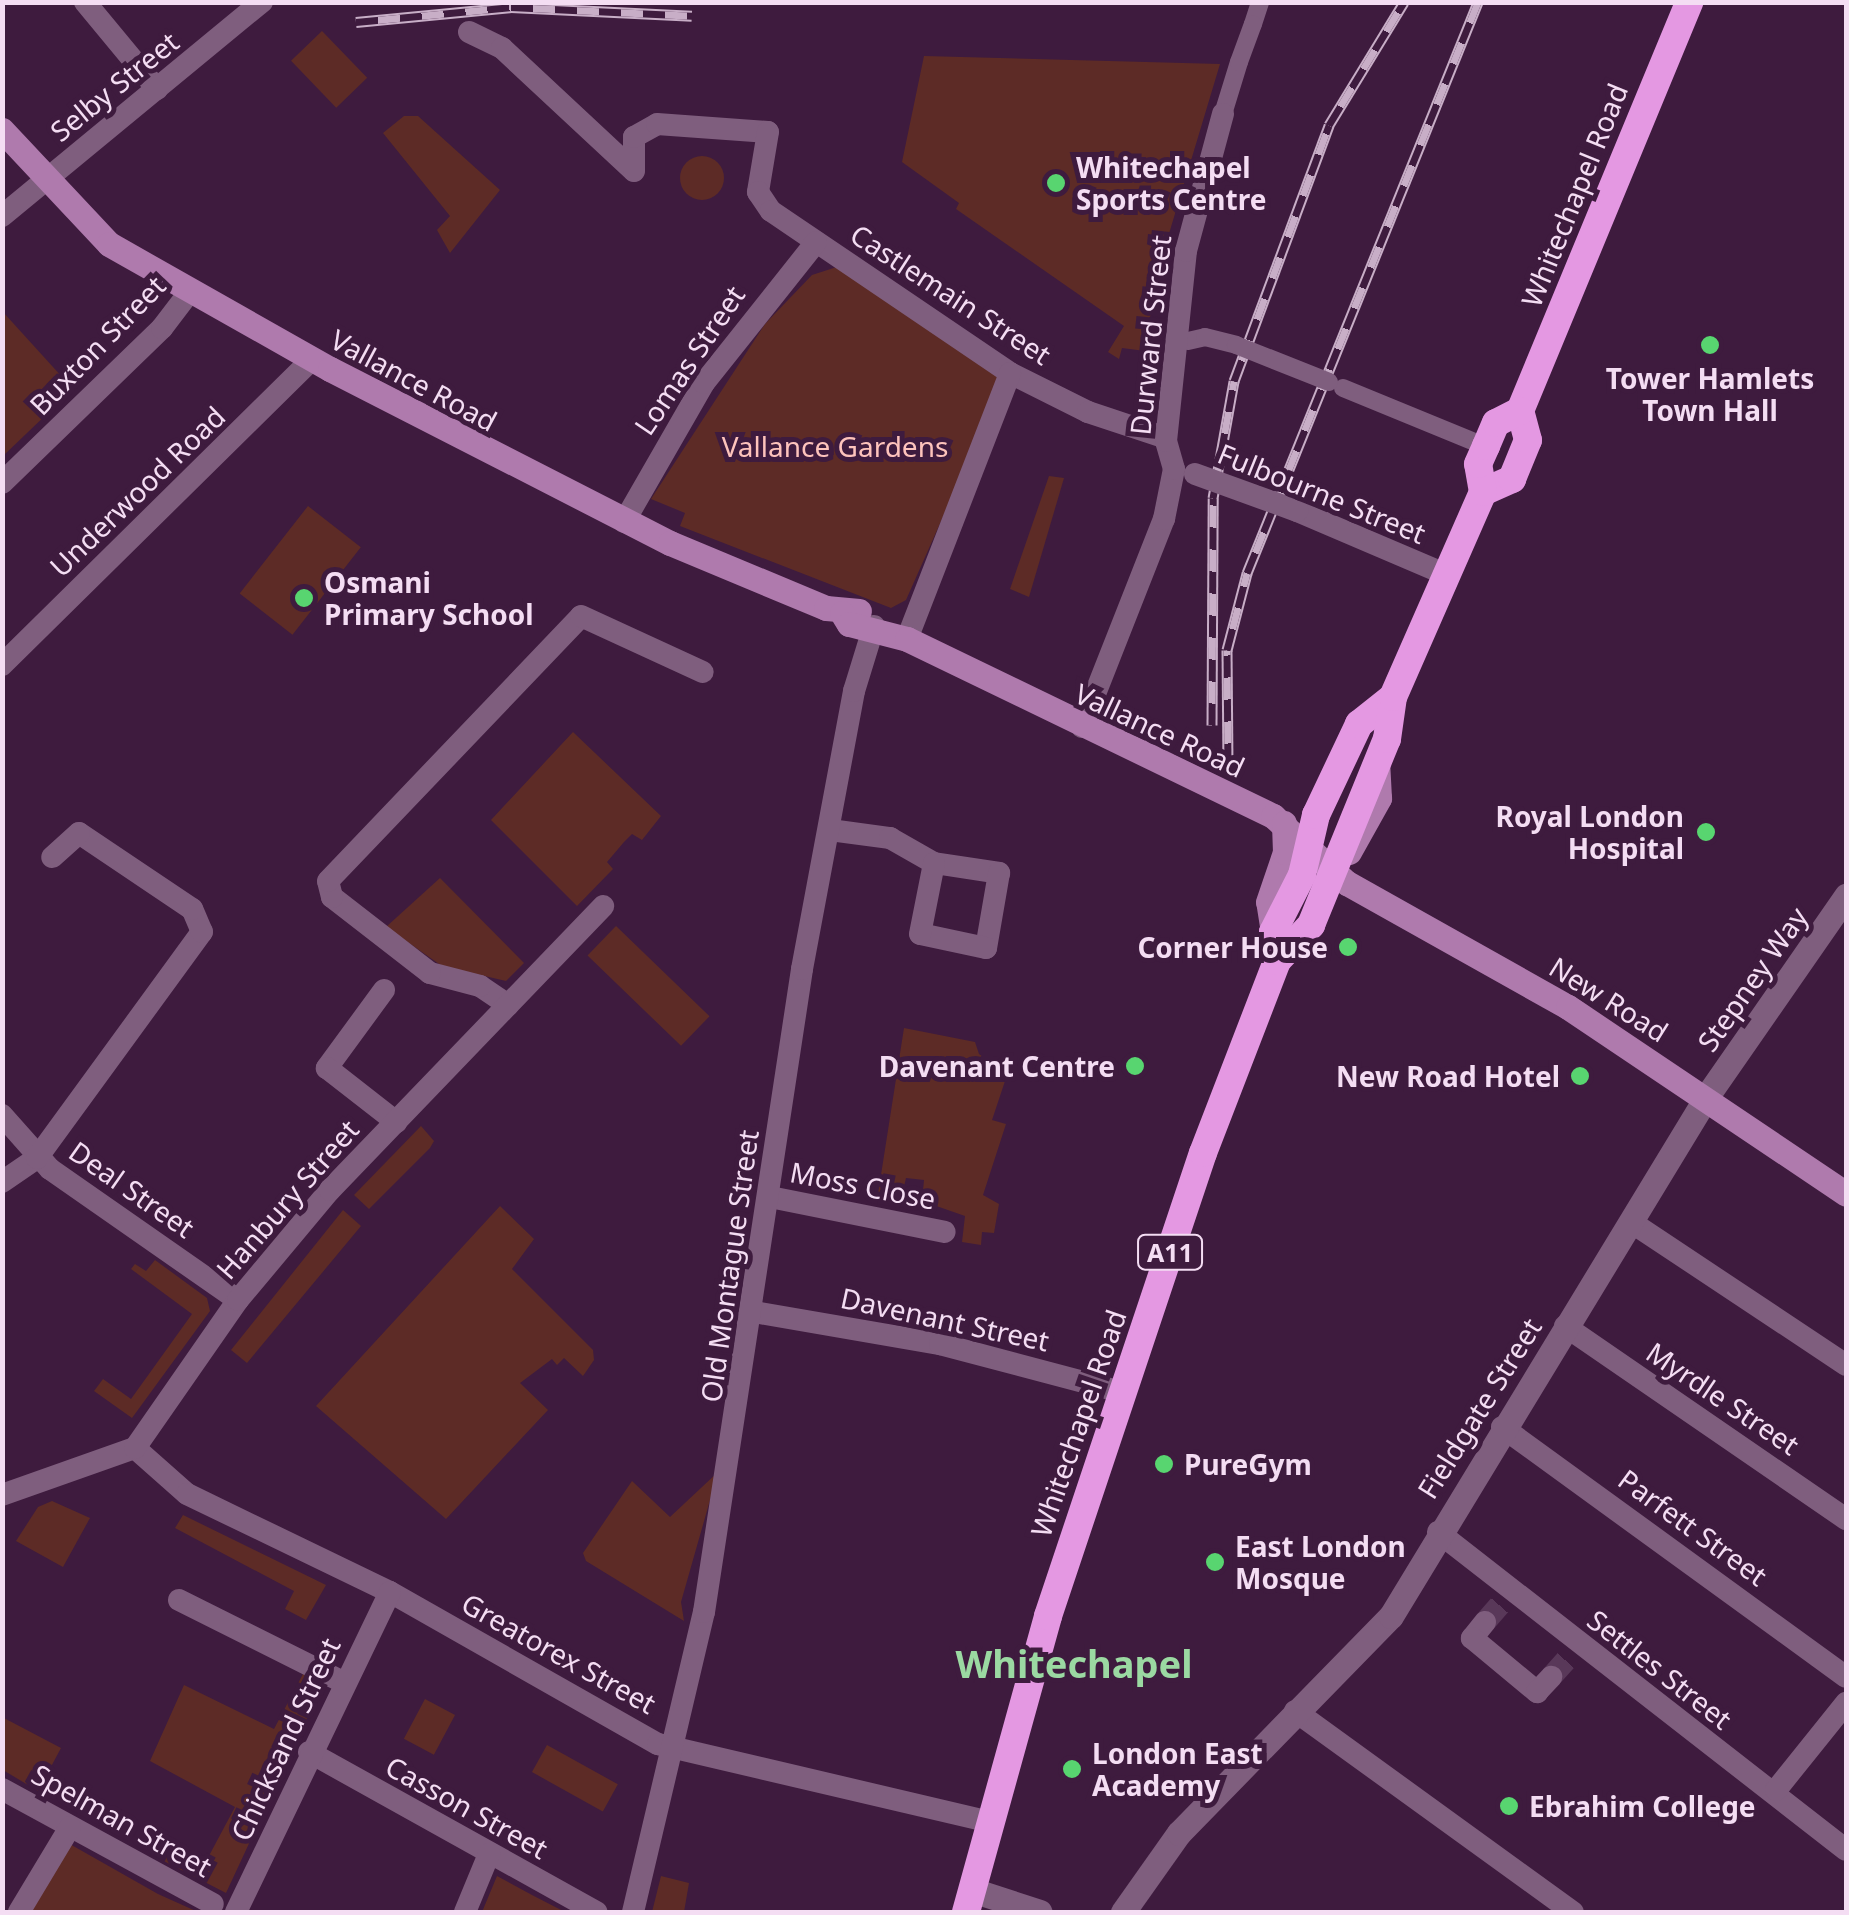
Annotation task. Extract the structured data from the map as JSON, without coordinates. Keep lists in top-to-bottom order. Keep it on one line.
{"streets":{"highway":["Whitechapel Road","A11"],"main road":["Vallance Road","New Road"],"street":["Selby Street","Castlemain Street","Durward Street","Buxton Street","Lomas Street","Underwood Road","Fulbourne Street","Stepney Way","Moss Close","Deal Street","Hanbury Street","Old Montague Street","Davenant Street","Myrdle Street","Fieldgate Street","Parfett Street","Greatorex Street","Settles Street","Chicksand Street","Casson Street","Spelman Street"]},"crossings":[["Selby Street","Vallance Road"],["Whitechapel Road","Vallance Road"],["Whitechapel Road","Fulbourne Street"],["Whitechapel Road","New Road"],["Whitechapel Road","A11"],["Whitechapel Road","Davenant Street"],["Whitechapel Road","Greatorex Street"],["Castlemain Street","Durward Street"],["Castlemain Street","Lomas Street"],["Durward Street","Vallance Road"],["Durward Street","Fulbourne Street"],["Buxton Street","Vallance Road"],["Lomas Street","Vallance Road"],["Vallance Road","Underwood Road"],["Vallance Road","New Road"],["Vallance Road","A11"],["Vallance Road","Old Montague Street"],["Stepney Way","New Road"],["Stepney Way","Fieldgate Street"],["New Road","Fieldgate Street"],["Moss Close","Old Montague Street"],["Deal Street","Hanbury Street"],["Hanbury Street","Greatorex Street"],["Old Montague Street","Davenant Street"],["Old Montague Street","Greatorex Street"],["Myrdle Street","Fieldgate Street"],["Fieldgate Street","Parfett Street"],["Fieldgate Street","Settles Street"],["Greatorex Street","Chicksand Street"],["Chicksand Street","Casson Street"]],"districts":["Whitechapel"],"parks":["Vallance Gardens"],"places":["Whitechapel Sports Centre","Tower Hamlets Town Hall","Osmani Primary School","Royal London Hospital","Corner House","Davenant Centre","New Road Hotel","PureGym","East London Mosque","London East Academy","Ebrahim College"]}
